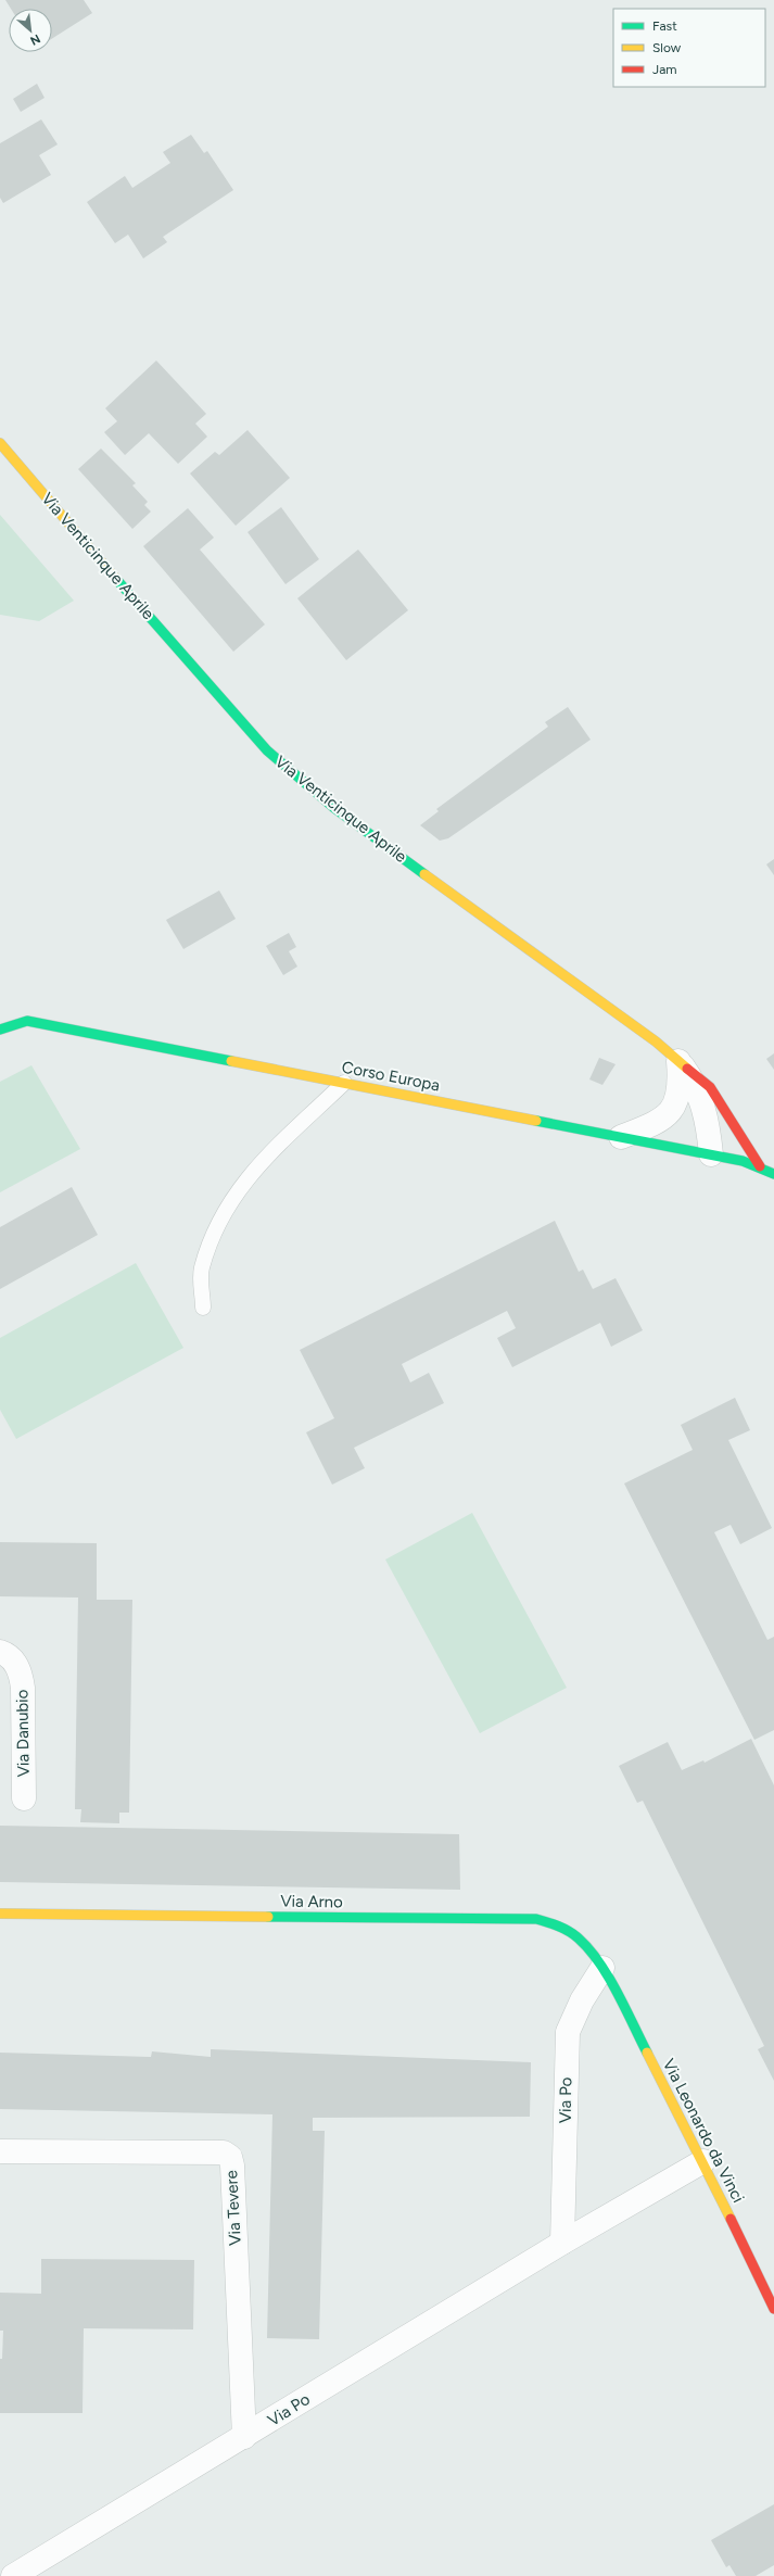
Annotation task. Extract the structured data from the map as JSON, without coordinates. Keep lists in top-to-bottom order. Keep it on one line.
{"streets":{"street":["Via Venticinque Aprile","Corso Europa","Via Danubio","Via Arno","Via Po","Via Leonardo da Vinci","Via Tevere"]},"crossings":[["Via Venticinque Aprile","Corso Europa"],["Via Arno","Via Po"],["Via Arno","Via Leonardo da Vinci"],["Via Po","Via Leonardo da Vinci"],["Via Po","Via Tevere"]],"legend":["Fast","Slow","Jam"],"north":"bottom right"}
